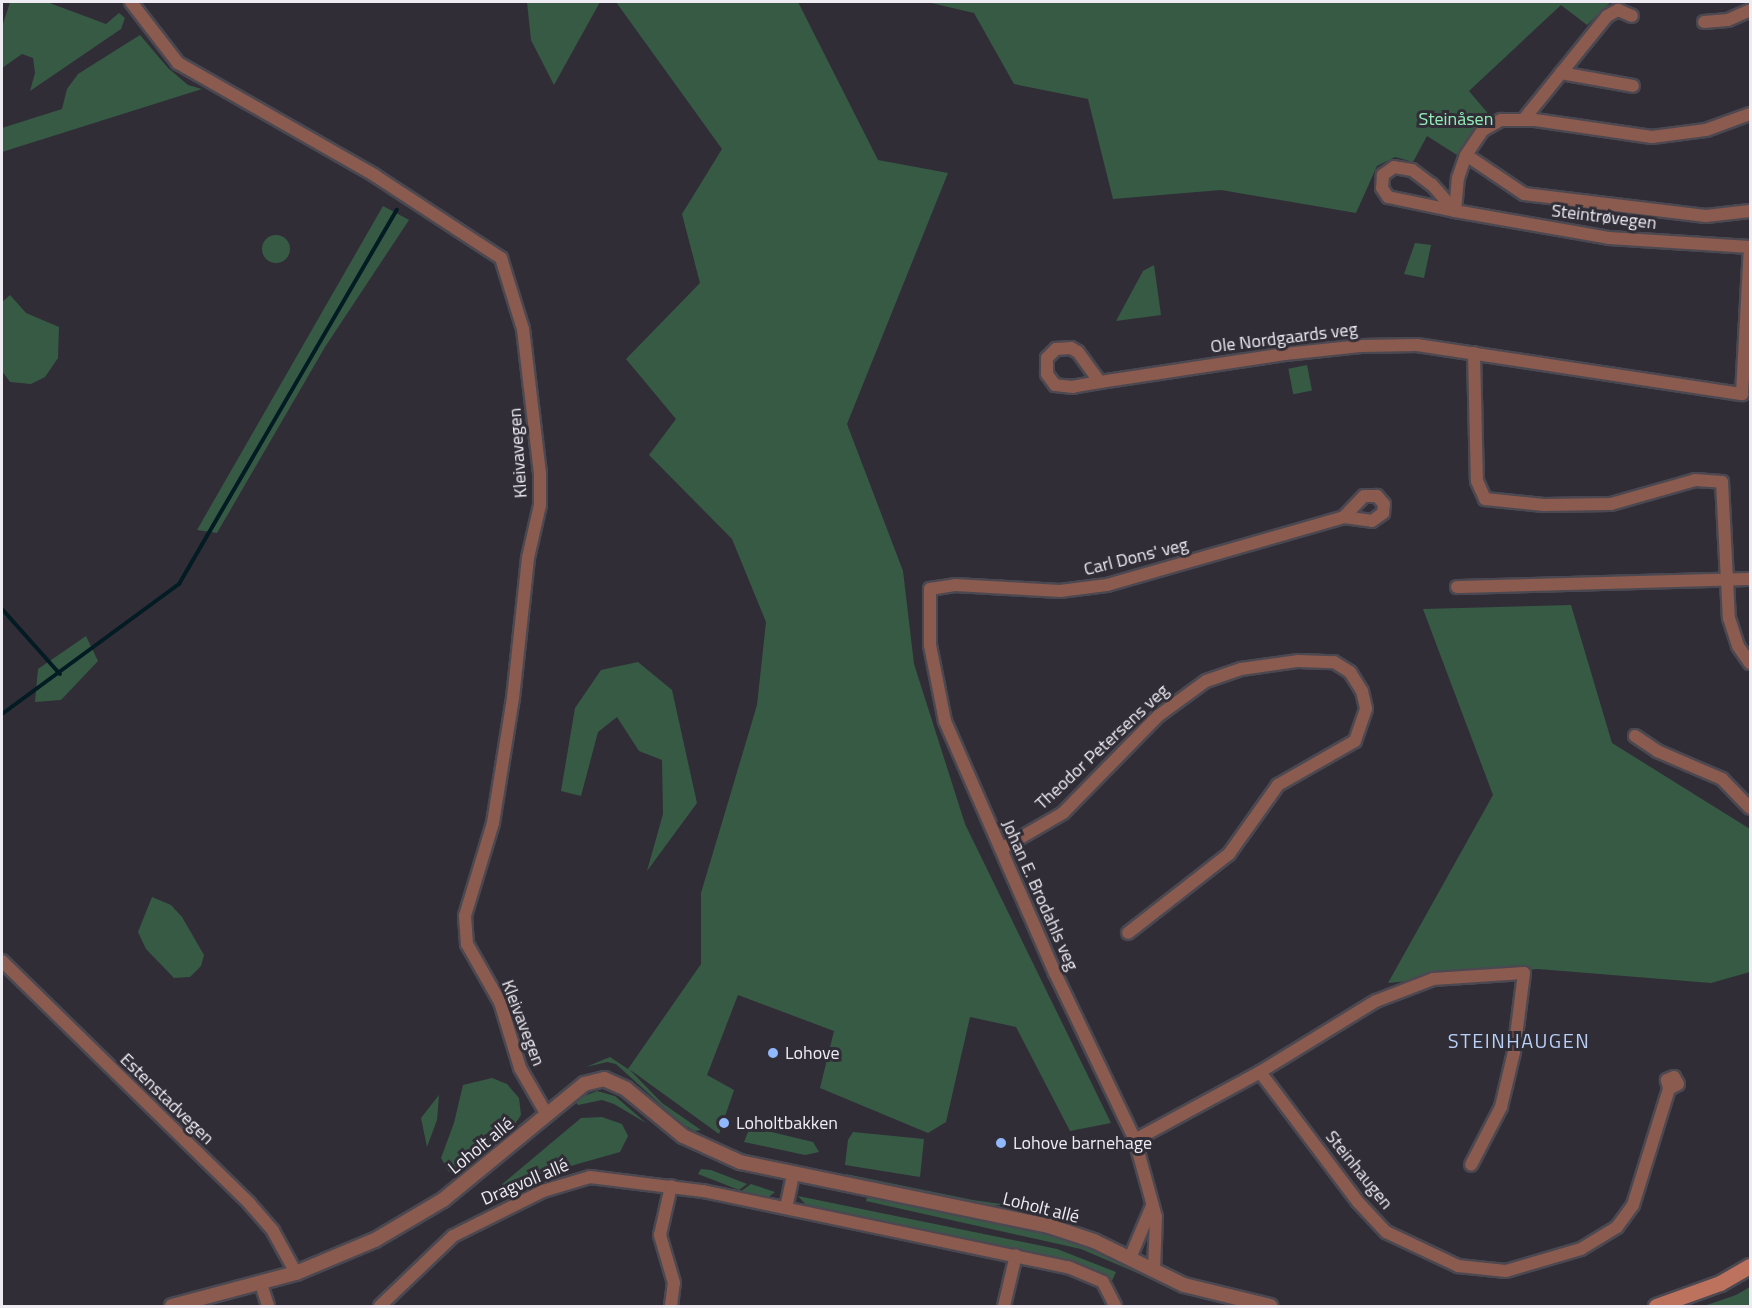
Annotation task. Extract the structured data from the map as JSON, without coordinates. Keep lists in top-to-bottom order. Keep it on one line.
{"streets":{"street":["Steintrøvegen","Ole Nordgaards veg","Kleivavegen","Carl Dons' veg","Theodor Petersens veg","Johan E. Brodahls veg","Estenstadvegen","Loholt allé","Steinhaugen","Dragvoll allé"]},"crossings":[["Steintrøvegen","Ole Nordgaards veg"],["Kleivavegen","Loholt allé"],["Carl Dons' veg","Johan E. Brodahls veg"],["Theodor Petersens veg","Johan E. Brodahls veg"],["Johan E. Brodahls veg","Loholt allé"],["Estenstadvegen","Loholt allé"]],"districts":["STEINHAUGEN"],"parks":["Steinåsen"],"places":["Lohove","Loholtbakken","Lohove barnehage"]}
